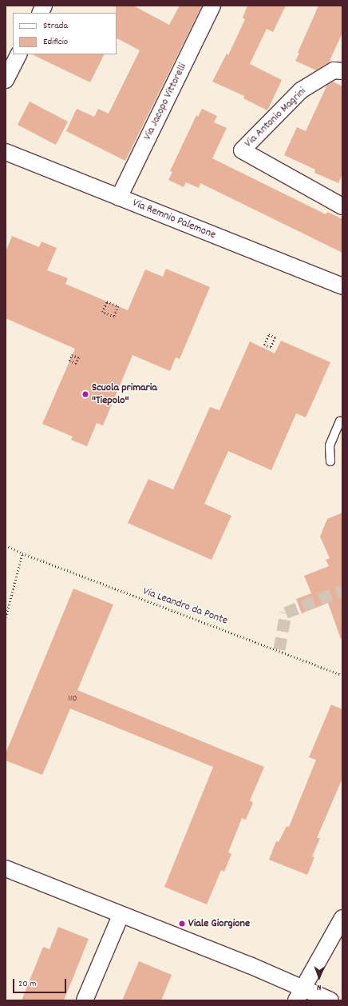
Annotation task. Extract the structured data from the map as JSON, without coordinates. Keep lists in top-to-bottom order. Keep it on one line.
{"streets":{"street":["Via Jacopo Vittorelli","Via Antonio Magrini","Via Remnio Palemone"],"path":["Via Leandro da Ponte"]},"crossings":[["Via Jacopo Vittorelli","Via Remnio Palemone"]],"places":["Scuola primaria \"Tiepolo\"","Viale Giorgione"],"house_numbers":["110"],"legend":["Strada","Edificio"],"scale_bar":"20 m","north":"bottom"}
